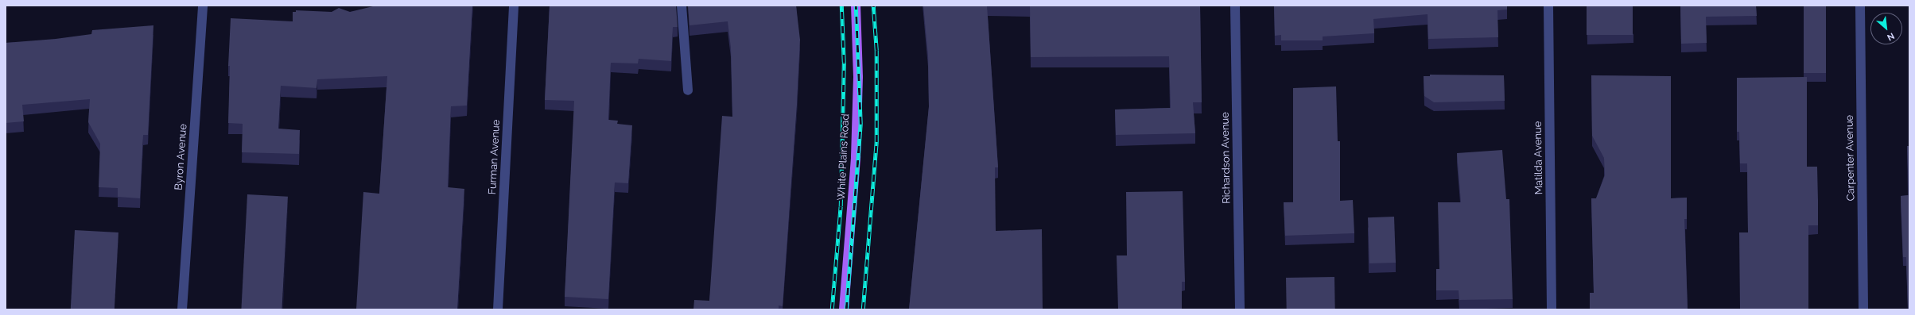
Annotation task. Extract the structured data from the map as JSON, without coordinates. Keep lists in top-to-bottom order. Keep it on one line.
{"streets":{"main road":["White Plains Road"],"street":["Byron Avenue","Furman Avenue","Richardson Avenue","Matilda Avenue","Carpenter Avenue"]},"north":"bottom right"}
